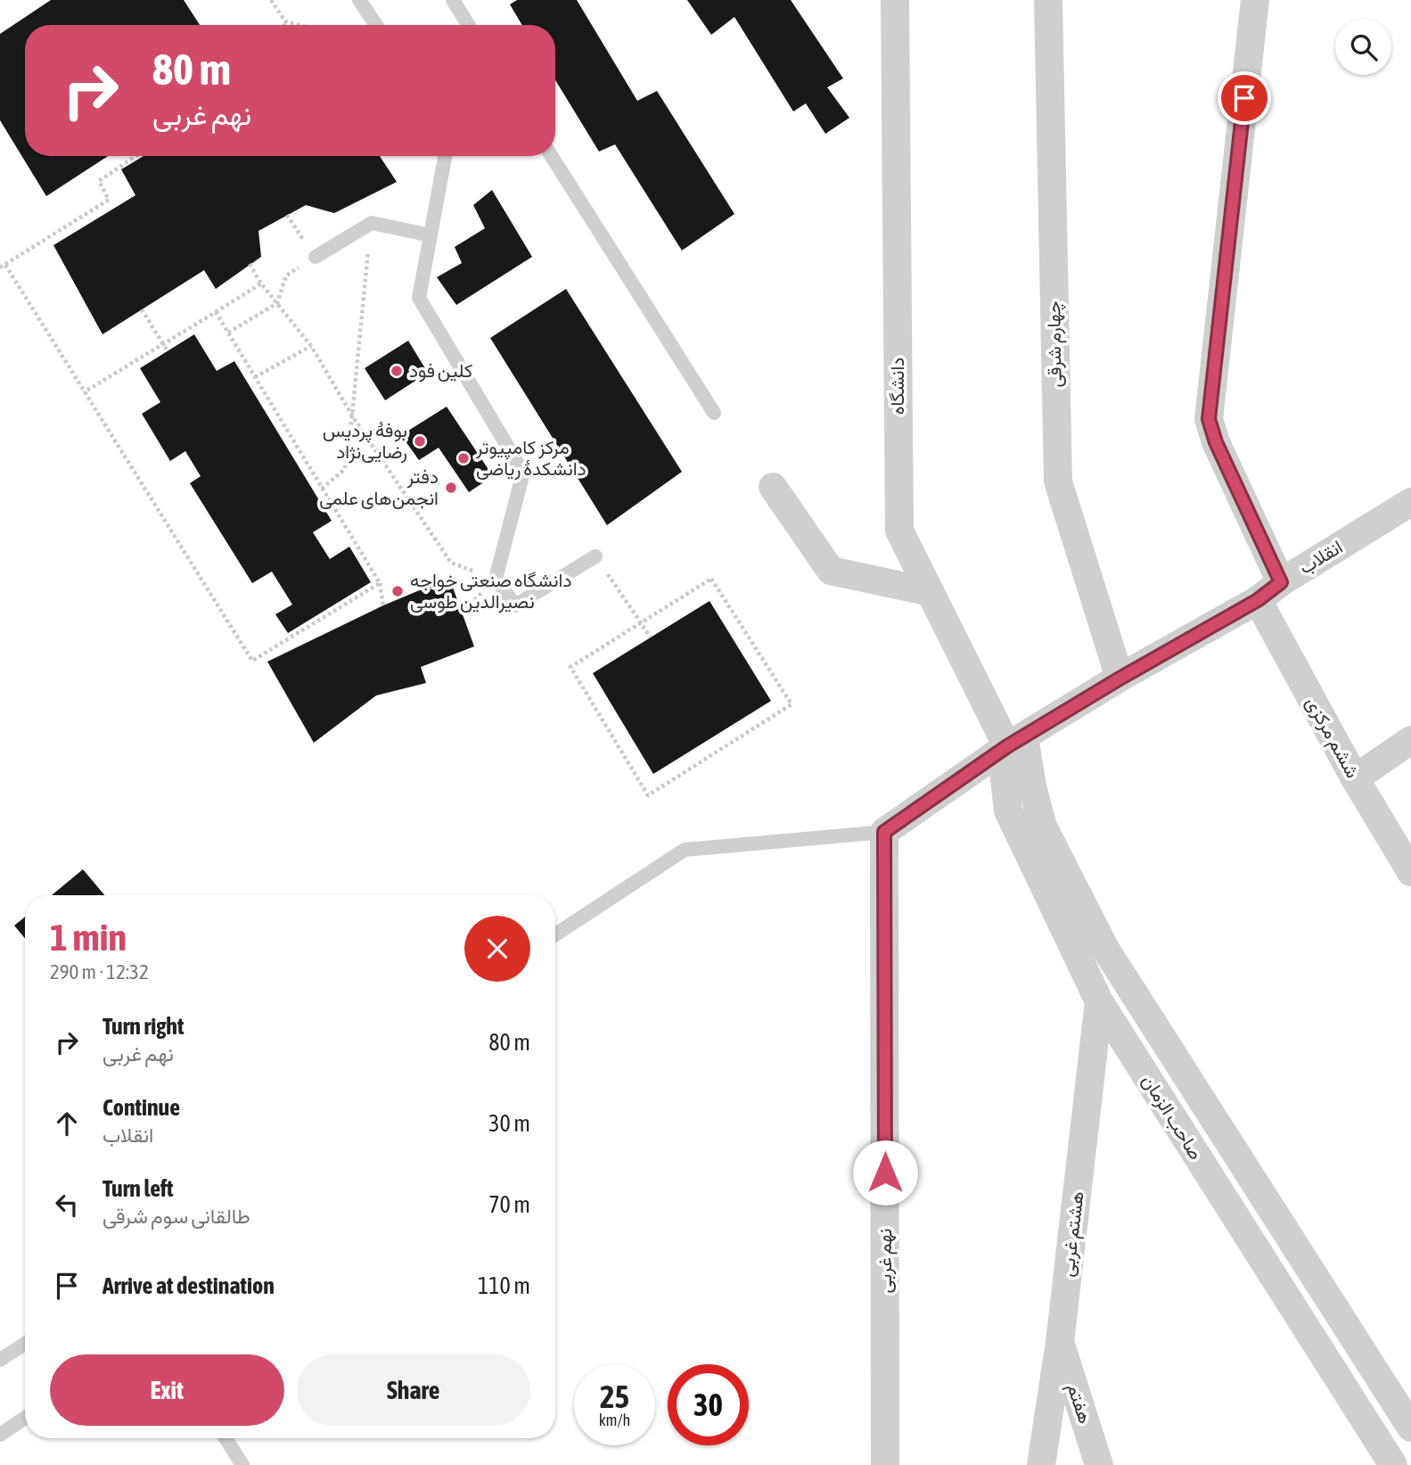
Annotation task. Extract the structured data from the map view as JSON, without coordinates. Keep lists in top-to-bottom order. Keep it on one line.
{"streets":{"street":["چهارم شرقی","دانشگاه","انقلاب","ششم مرکزی","صاحب الزمان","هشتم غربی","نهم غربی","هفتم"]},"crossings":[["چهارم شرقی","انقلاب"],["دانشگاه","انقلاب"],["دانشگاه","صاحب الزمان"],["انقلاب","ششم مرکزی"],["انقلاب","صاحب الزمان"],["صاحب الزمان","هشتم غربی"],["هشتم غربی","هفتم"]],"places":["کلین فود","بوفهٔ پردیس رضایی‌نژاد","مرکز کامپیوتر دانشکدهٔ ریاضی","دفتر انجمن‌های علمی","دانشگاه صنعتی خواجه نصیرالدین طوسی"],"page":{"turn":["80 m","نهم غربی"],"heading":["1 min","290 m · 12:32"],"list":[{"name":"Turn right","note":"نهم غربی","value":"80 m"},{"name":"Continue","note":"انقلاب","value":"30 m"},{"name":"Turn left","note":"طالقانی سوم شرقی","value":"70 m"},{"name":"Arrive at destination","value":"110 m"}],"buttons":["Exit","Share"],"speed":"25 km/h","limit":"30"}}
